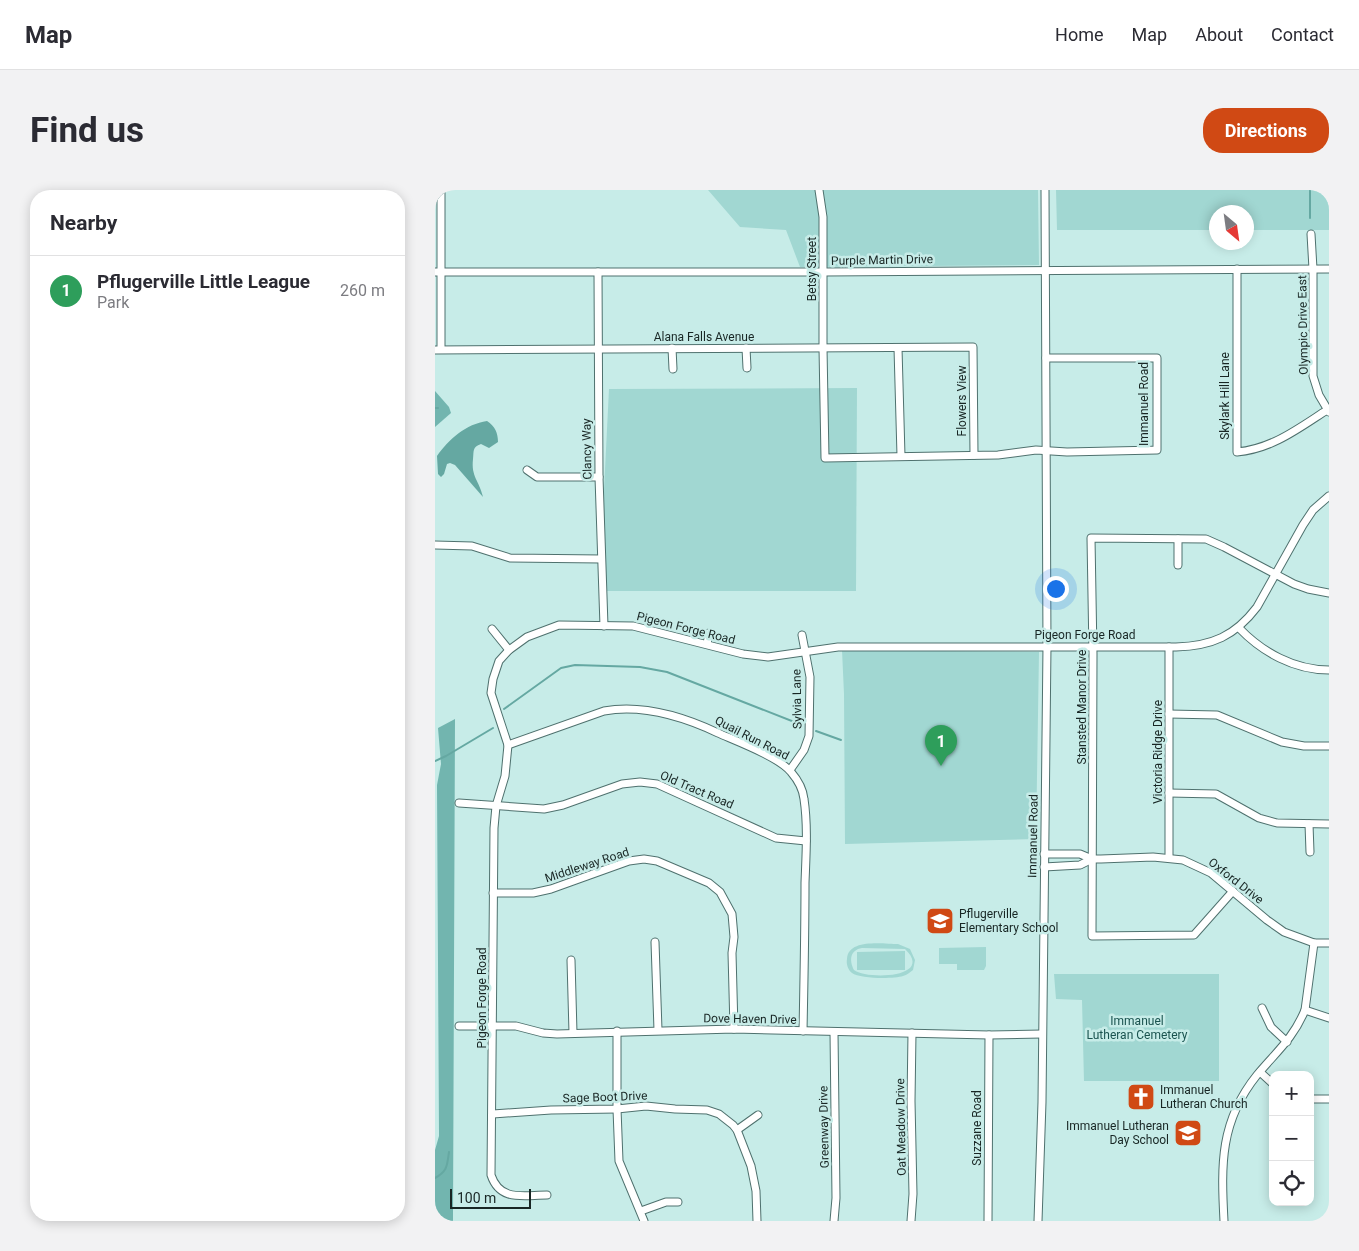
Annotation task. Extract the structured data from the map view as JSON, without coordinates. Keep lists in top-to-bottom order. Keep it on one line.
{"streets":{"street":["Purple Martin Drive","Betsy Street","Olympic Drive East","Alana Falls Avenue","Skylark Hill Lane","Flowers View","Immanuel Road","Clancy Way","Pigeon Forge Road","Sylvia Lane","Stansted Manor Drive","Quail Run Road","Victoria Ridge Drive","Old Tract Road","Middleway Road","Oxford Drive","Dove Haven Drive","Sage Boot Drive","Greenway Drive","Oat Meadow Drive","Suzzane Road"]},"crossings":[["Purple Martin Drive","Betsy Street"],["Purple Martin Drive","Olympic Drive East"],["Purple Martin Drive","Skylark Hill Lane"],["Purple Martin Drive","Immanuel Road"],["Purple Martin Drive","Clancy Way"],["Betsy Street","Alana Falls Avenue"],["Olympic Drive East","Skylark Hill Lane"],["Alana Falls Avenue","Flowers View"],["Alana Falls Avenue","Clancy Way"],["Immanuel Road","Pigeon Forge Road"],["Immanuel Road","Dove Haven Drive"],["Clancy Way","Pigeon Forge Road"],["Pigeon Forge Road","Sylvia Lane"],["Pigeon Forge Road","Stansted Manor Drive"],["Pigeon Forge Road","Quail Run Road"],["Pigeon Forge Road","Victoria Ridge Drive"],["Pigeon Forge Road","Old Tract Road"],["Pigeon Forge Road","Middleway Road"],["Pigeon Forge Road","Dove Haven Drive"],["Pigeon Forge Road","Sage Boot Drive"],["Sylvia Lane","Quail Run Road"],["Stansted Manor Drive","Oxford Drive"],["Quail Run Road","Old Tract Road"],["Quail Run Road","Dove Haven Drive"],["Victoria Ridge Drive","Oxford Drive"],["Middleway Road","Dove Haven Drive"],["Dove Haven Drive","Greenway Drive"],["Dove Haven Drive","Oat Meadow Drive"],["Dove Haven Drive","Suzzane Road"]],"parks":["Immanuel Lutheran Cemetery"],"places":{"school or university":["Pflugerville Elementary School","Immanuel Lutheran Day School"],"church":["Immanuel Lutheran Church"]},"scale_bar":"100 m","north":"bottom right","page":{"header":"Map","nav":["Home","Map","About","Contact"],"buttons":"Directions","title":"Find us","heading":"Nearby","list":[{"mark":"1","name":"Pflugerville Little League","note":"Park","value":"260 m"}],"pins":"1","map_buttons":["+","−"],"scale":"100 m"}}
